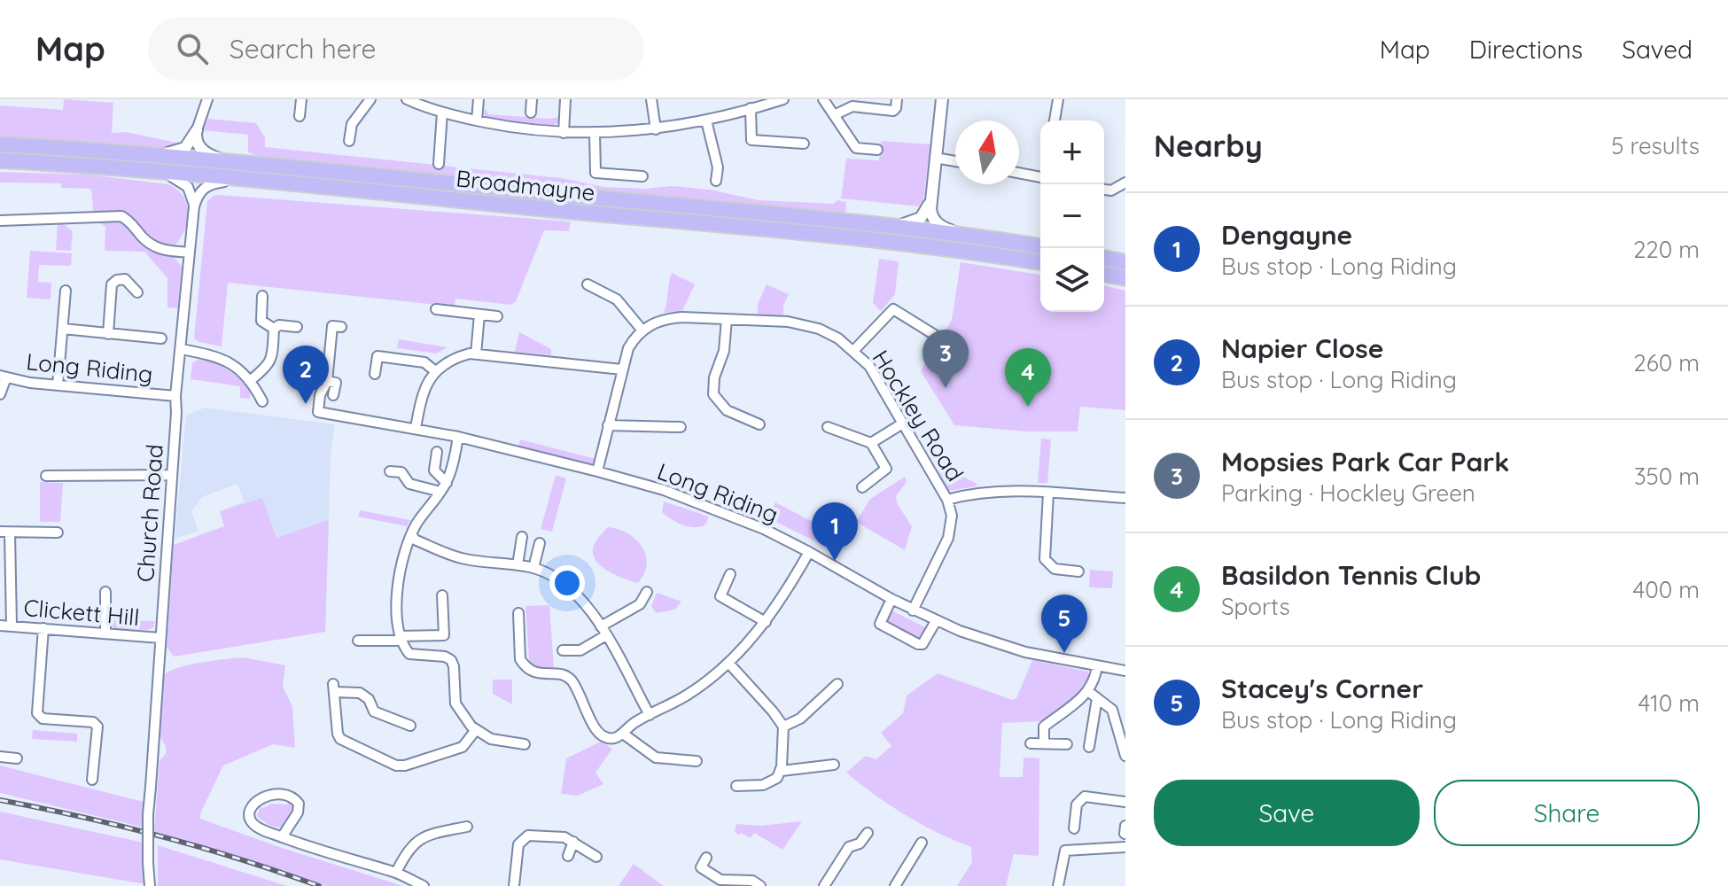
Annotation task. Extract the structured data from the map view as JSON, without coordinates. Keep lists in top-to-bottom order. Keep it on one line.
{"streets":{"main road":["Broadmayne"],"street":["Long Riding","Hockley Road","Church Road","Clickett Hill"]},"crossings":[["Long Riding","Hockley Road"],["Long Riding","Church Road"],["Church Road","Clickett Hill"]],"north":"top","page":{"header":"Map","search":"Search here","nav":["Map","Directions","Saved"],"heading":["Nearby","5 results"],"map_buttons":["+","−"],"list":[{"mark":"1","name":"Dengayne","note":"Bus stop · Long Riding","value":"220 m"},{"mark":"2","name":"Napier Close","note":"Bus stop · Long Riding","value":"260 m"},{"mark":"3","name":"Mopsies Park Car Park","note":"Parking · Hockley Green","value":"350 m"},{"mark":"4","name":"Basildon Tennis Club","note":"Sports","value":"400 m"},{"mark":"5","name":"Stacey's Corner","note":"Bus stop · Long Riding","value":"410 m"}],"pins":["3","2","4","1","5"],"buttons":["Save","Share"]}}
